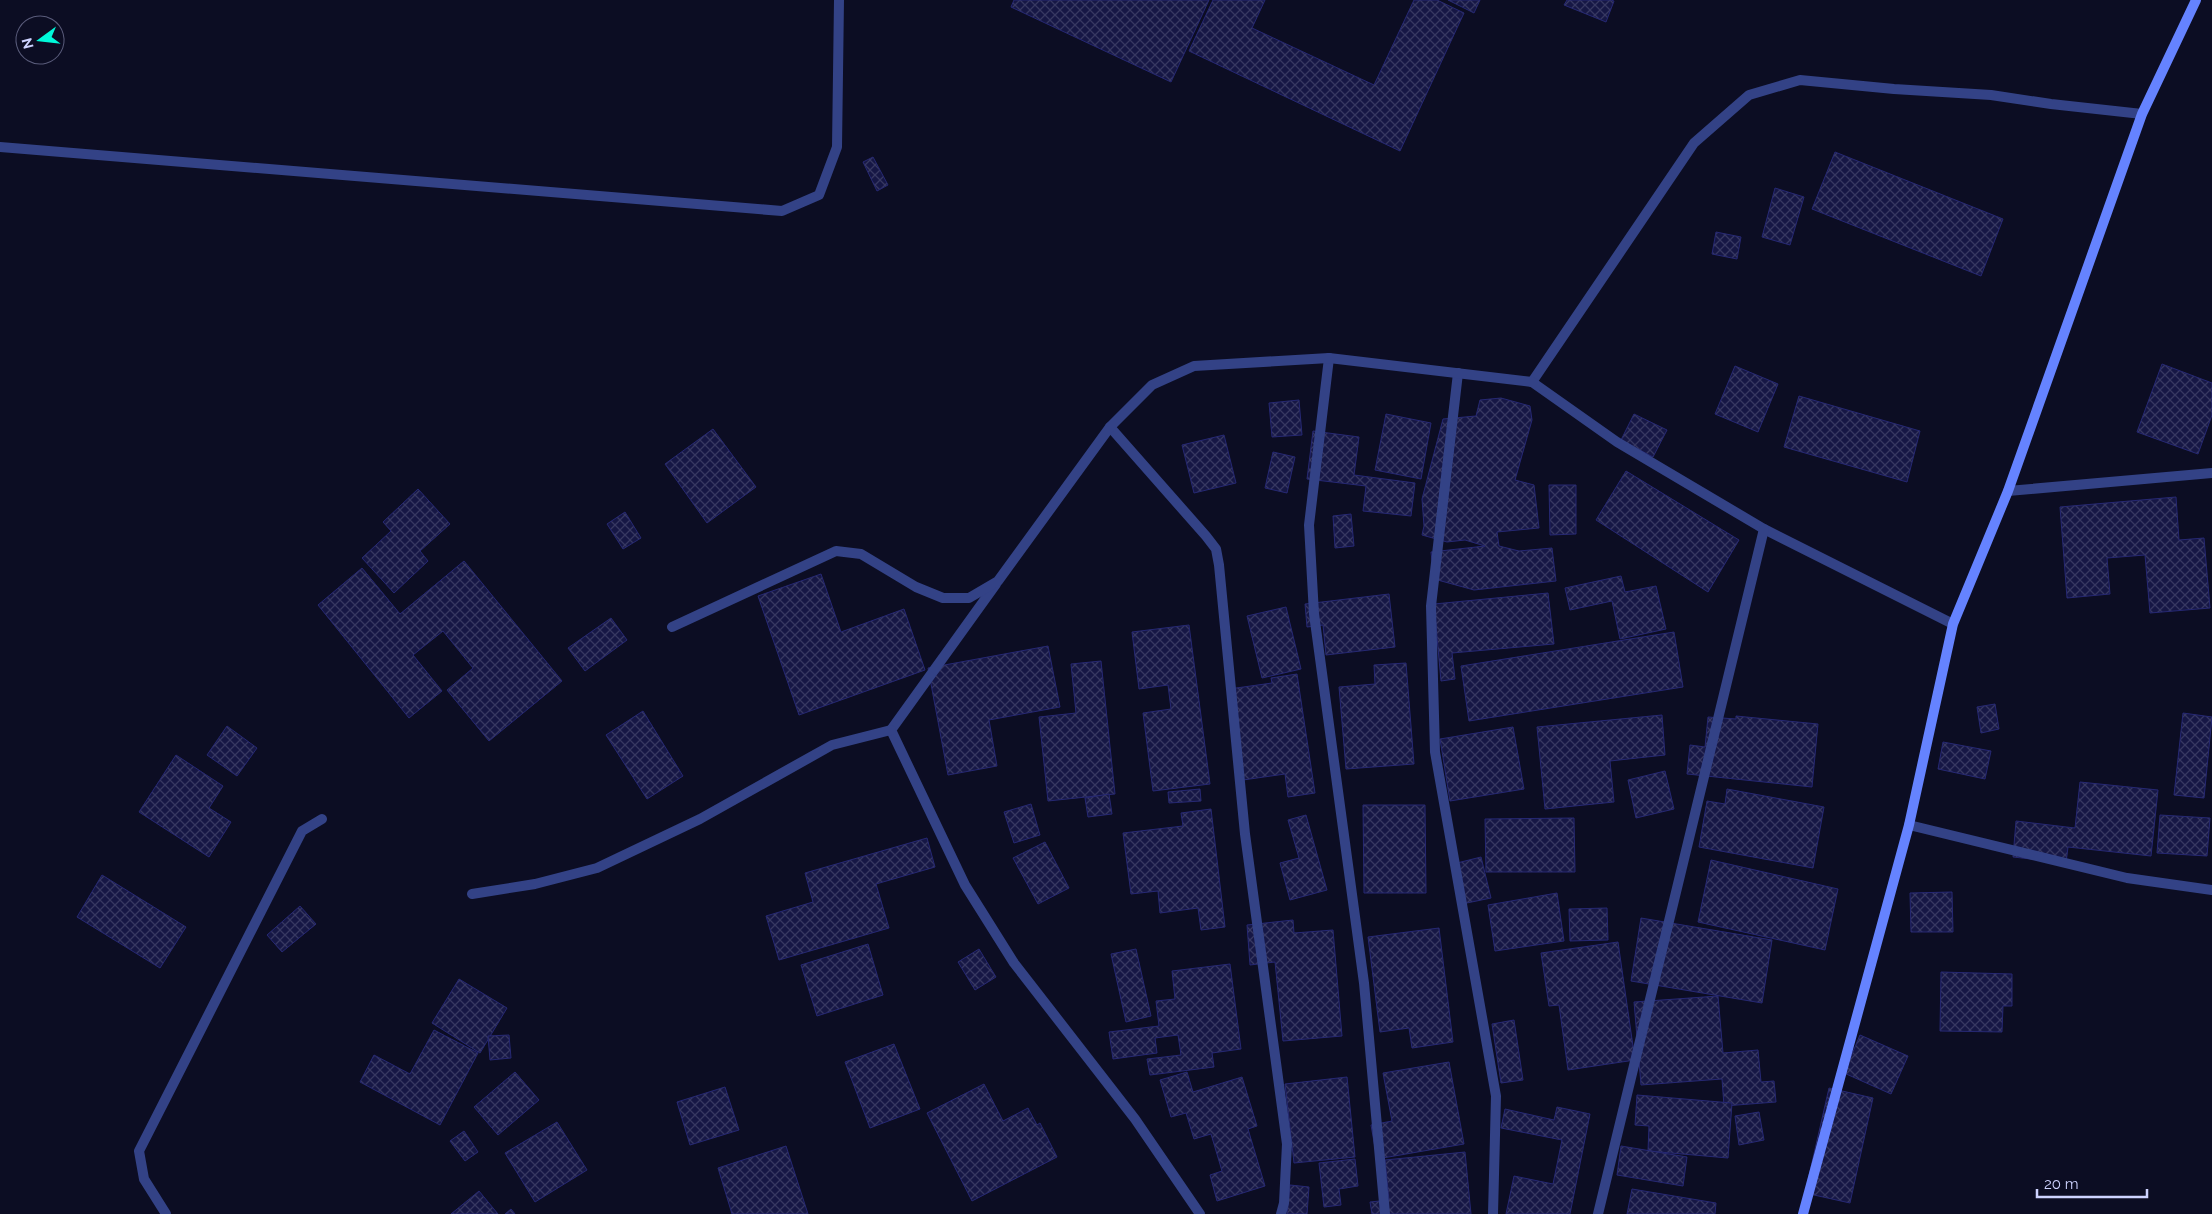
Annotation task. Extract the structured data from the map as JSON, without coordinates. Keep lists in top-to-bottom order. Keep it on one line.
{"scale_bar":"20 m","north":"left"}
